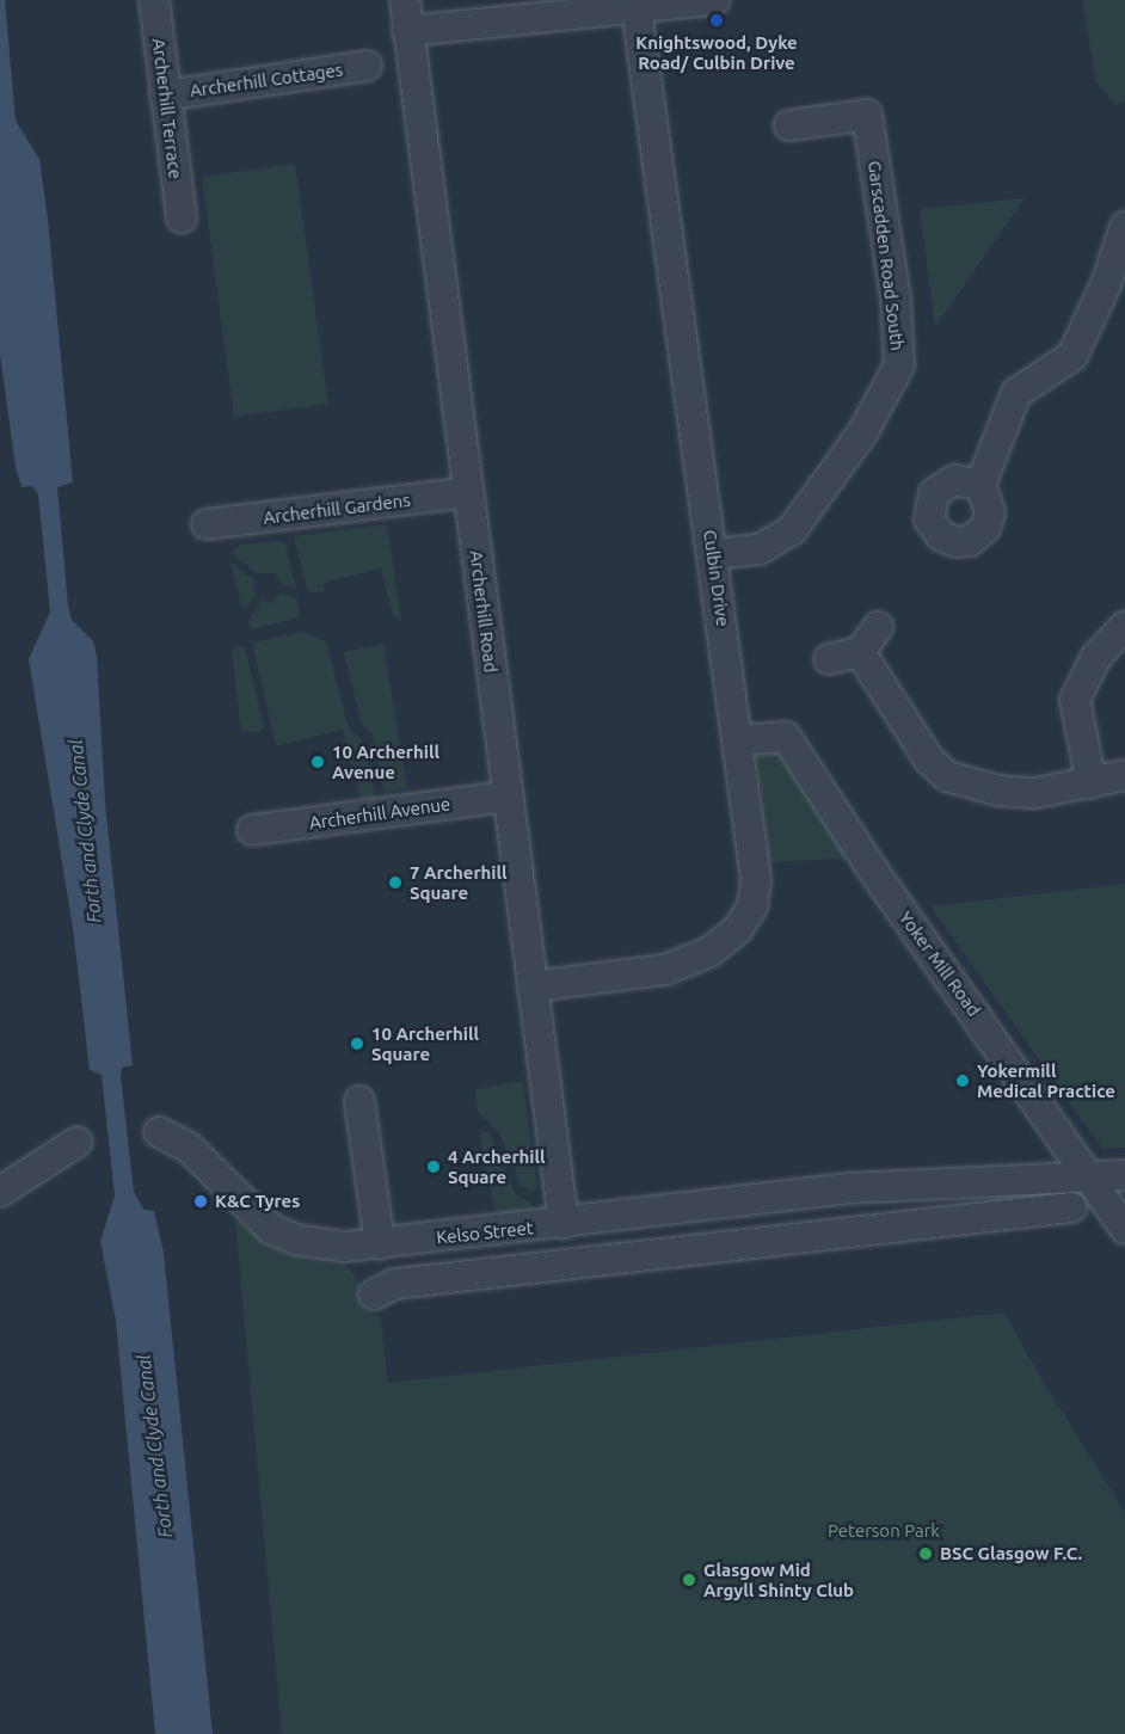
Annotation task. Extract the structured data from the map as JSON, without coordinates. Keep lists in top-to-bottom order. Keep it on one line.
{"streets":{"street":["Archerhill Cottages","Archerhill Terrace","Garscadden Road South","Archerhill Gardens","Culbin Drive","Archerhill Road","Archerhill Avenue","Yoker Mill Road","Kelso Street"]},"crossings":[["Archerhill Cottages","Archerhill Terrace"],["Garscadden Road South","Culbin Drive"],["Archerhill Gardens","Archerhill Road"],["Culbin Drive","Archerhill Road"],["Culbin Drive","Yoker Mill Road"],["Archerhill Road","Archerhill Avenue"],["Archerhill Road","Kelso Street"],["Yoker Mill Road","Kelso Street"]],"water":["Forth and Clyde Canal"],"parks":["Peterson Park"],"places":["Knightswood, Dyke Road/ Culbin Drive","10 Archerhill Avenue","7 Archerhill Square","10 Archerhill Square","Yokermill Medical Practice","4 Archerhill Square","K&C Tyres","BSC Glasgow F.C.","Glasgow Mid Argyll Shinty Club"]}
